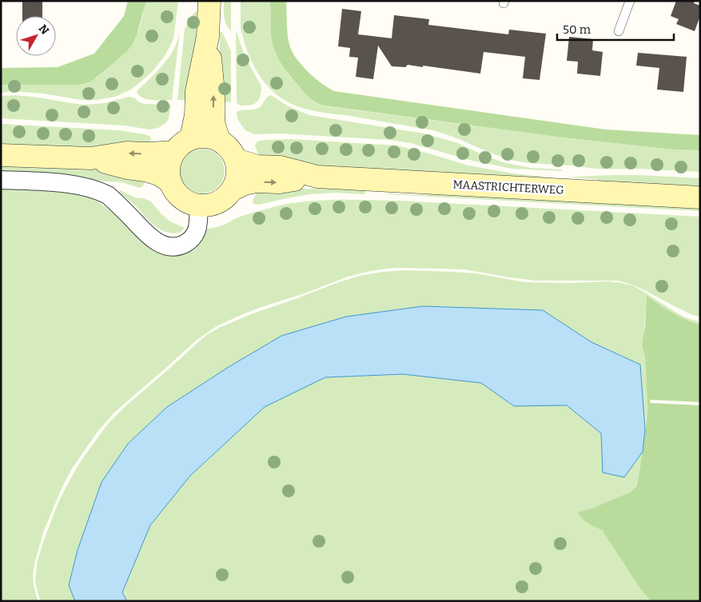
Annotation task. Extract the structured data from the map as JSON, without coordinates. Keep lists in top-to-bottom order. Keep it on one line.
{"streets":{"main road":["MAASTRICHTERWEG"]},"scale_bar":"50 m","north":"top right"}
